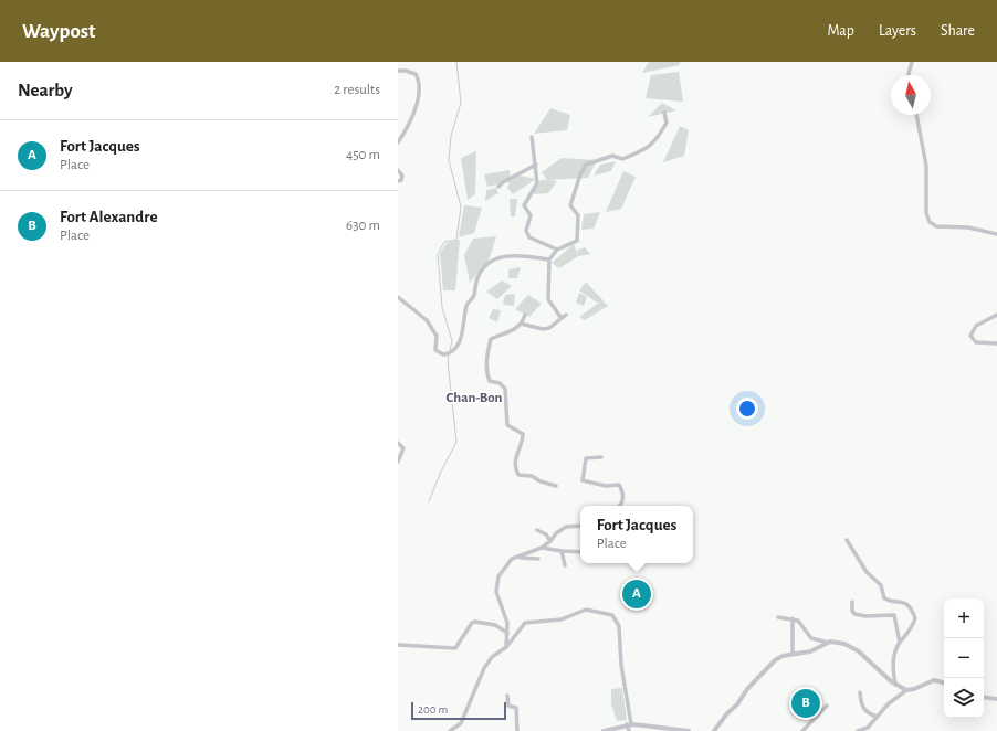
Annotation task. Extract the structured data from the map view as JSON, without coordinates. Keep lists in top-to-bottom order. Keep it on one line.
{"districts":["Chan-Bon"],"scale_bar":"200 m","north":"top","page":{"header":"Waypost","nav":["Map","Layers","Share"],"heading":["Nearby","2 results"],"list":[{"mark":"A","name":"Fort Jacques","note":"Place","value":"450 m"},{"mark":"B","name":"Fort Alexandre","note":"Place","value":"630 m"}],"popup":["Fort Jacques","Place"],"pins":["A","B"],"map_buttons":["+","−"],"scale":"200 m"}}
